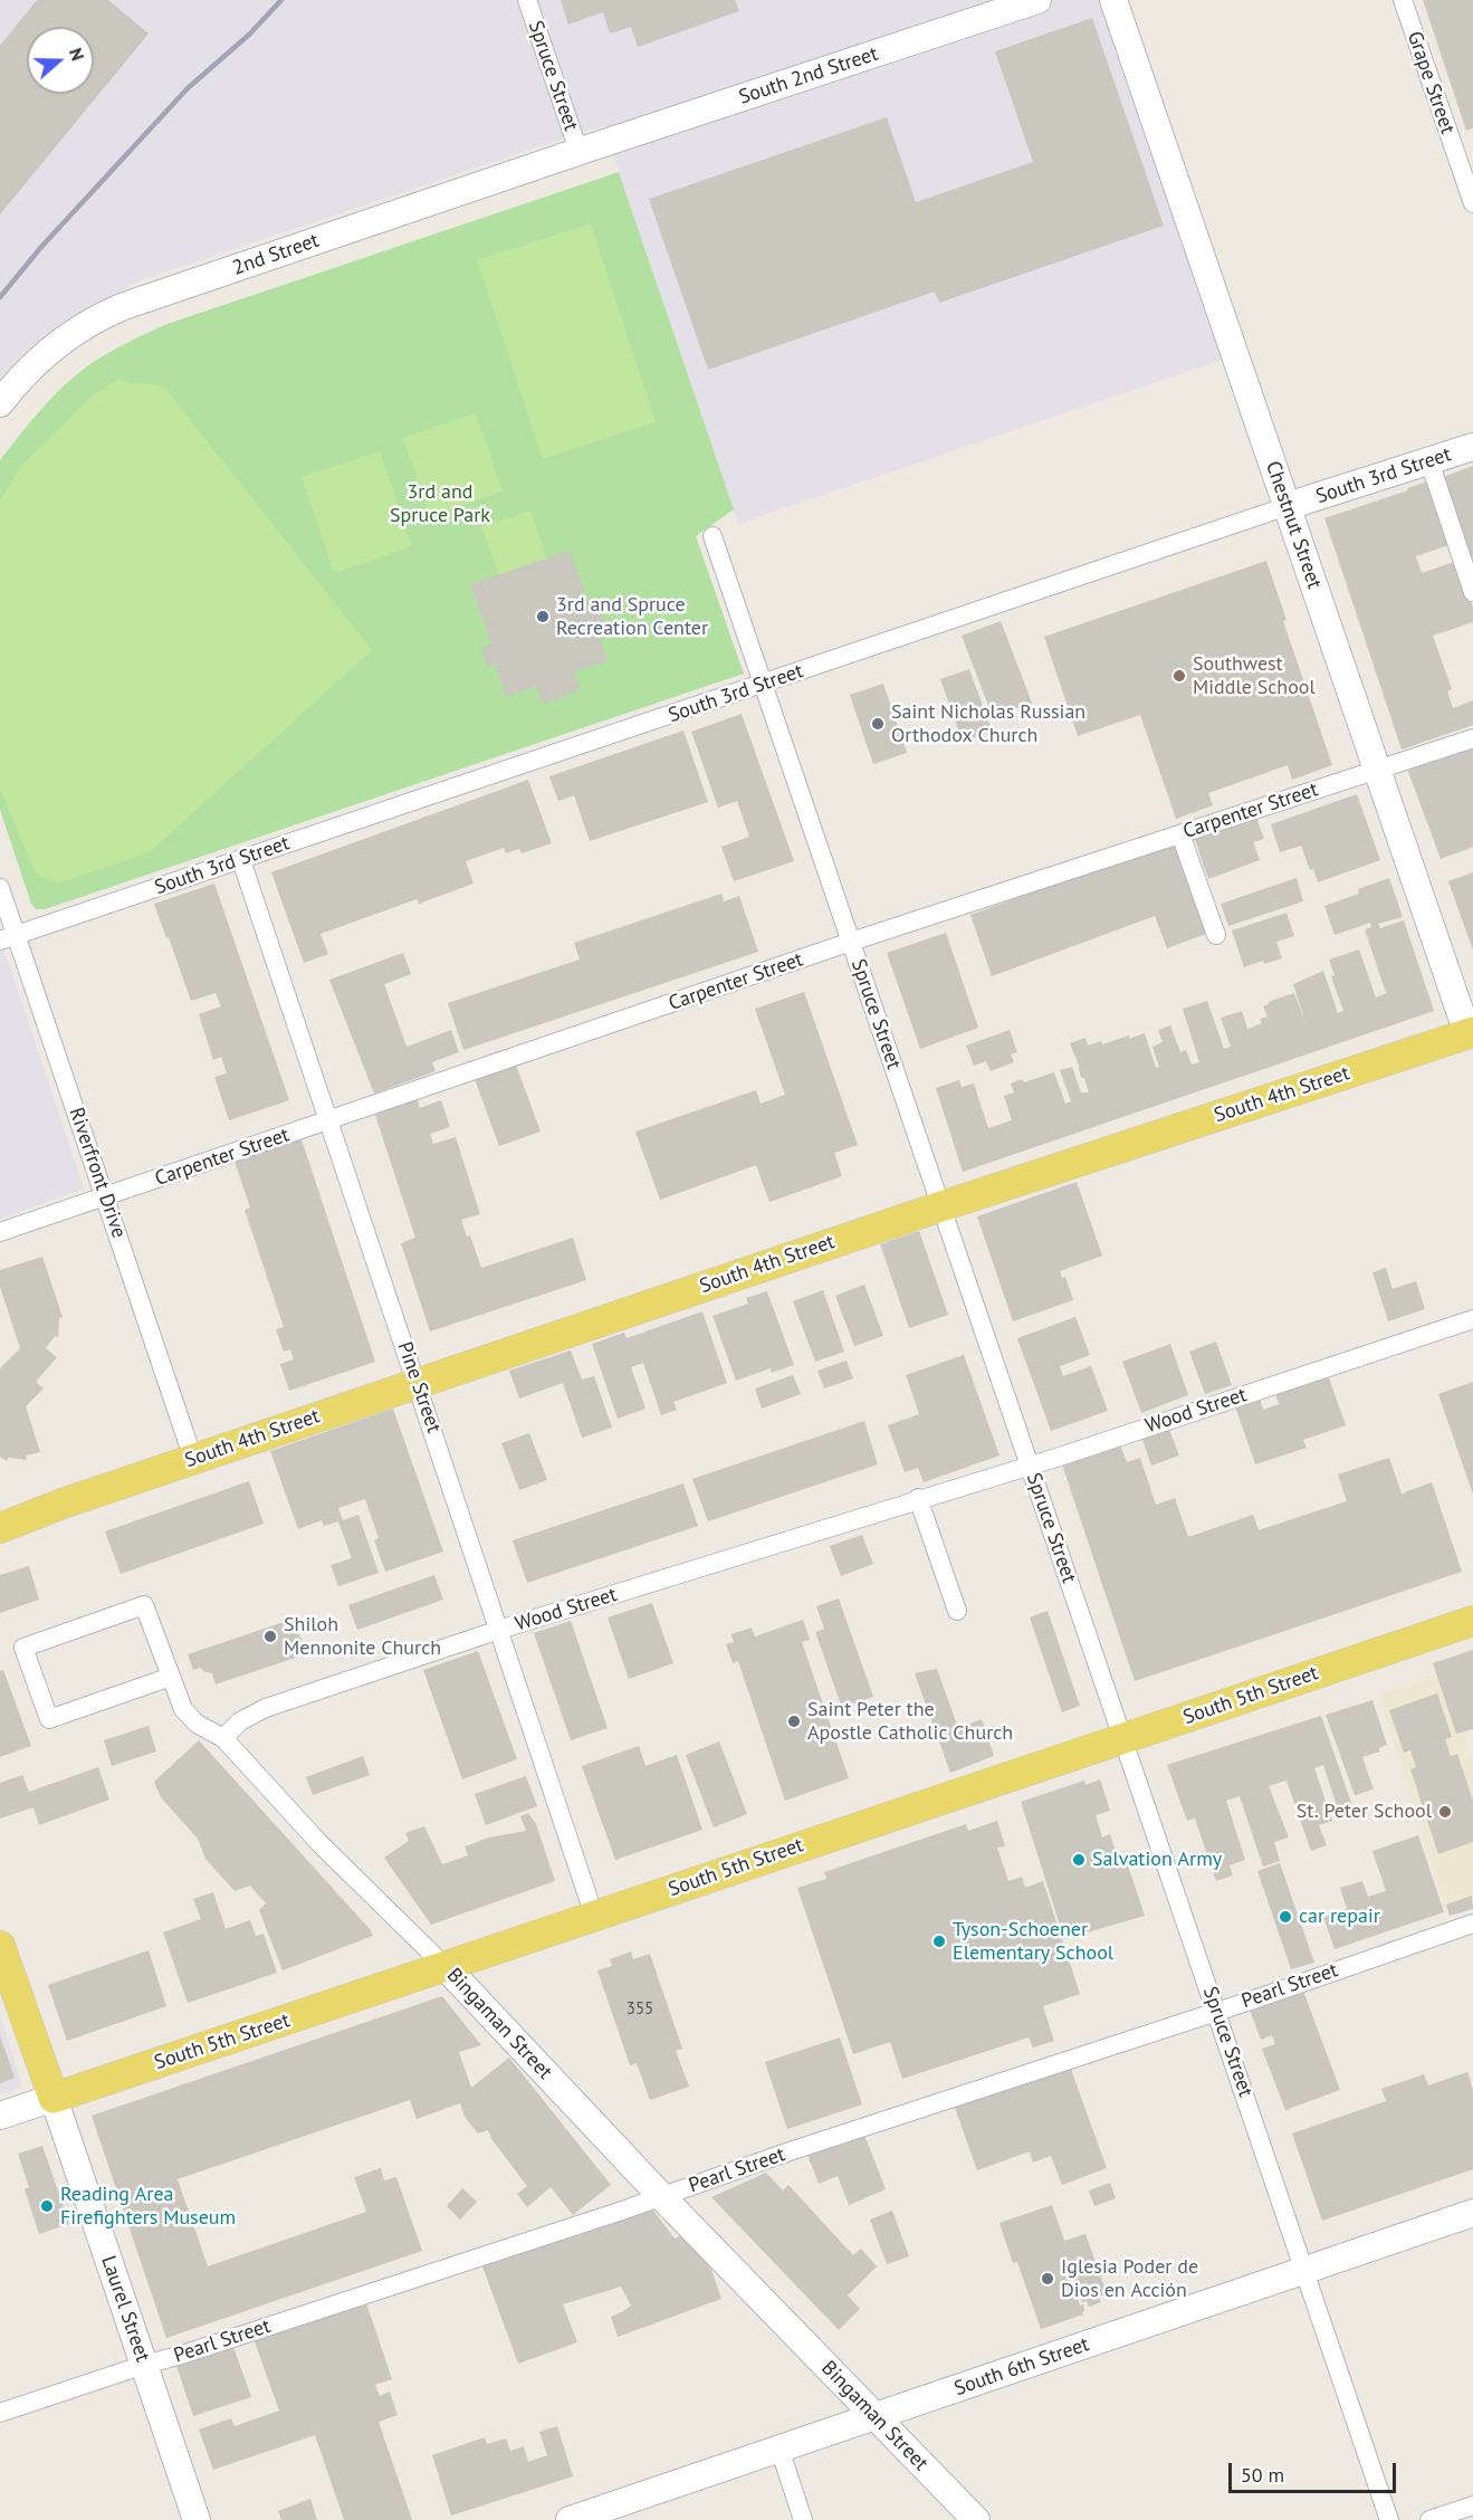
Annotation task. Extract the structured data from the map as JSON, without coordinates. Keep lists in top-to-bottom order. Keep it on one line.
{"streets":{"main road":["South 4th Street","South 5th Street","Laurel Street"],"street":["Spruce Street","South 2nd Street","Grape Street","2nd Street","South 3rd Street","Chestnut Street","Carpenter Street","Riverfront Drive","Pine Street","Wood Street","Pearl Street","Bingaman Street","South 6th Street"]},"crossings":[["Spruce Street","South 2nd Street"],["Spruce Street","2nd Street"],["Spruce Street","South 3rd Street"],["Spruce Street","Carpenter Street"],["Spruce Street","South 4th Street"],["Spruce Street","Wood Street"],["Spruce Street","South 5th Street"],["Spruce Street","Pearl Street"],["Spruce Street","South 6th Street"],["South 2nd Street","2nd Street"],["South 3rd Street","Chestnut Street"],["South 3rd Street","Riverfront Drive"],["South 3rd Street","Pine Street"],["Chestnut Street","Carpenter Street"],["Chestnut Street","South 4th Street"],["Carpenter Street","Riverfront Drive"],["Carpenter Street","Pine Street"],["South 4th Street","Riverfront Drive"],["South 4th Street","Pine Street"],["Pine Street","Wood Street"],["Pine Street","South 5th Street"],["Wood Street","Bingaman Street"],["South 5th Street","Bingaman Street"],["South 5th Street","Laurel Street"],["Pearl Street","Bingaman Street"],["Pearl Street","Laurel Street"],["Bingaman Street","South 6th Street"]],"parks":["3rd and Spruce Park"],"places":["3rd and Spruce Recreation Center","Southwest Middle School","Saint Nicholas Russian Orthodox Church","Shiloh Mennonite Church","Saint Peter the Apostle Catholic Church","St. Peter School","Salvation Army","car repair","Tyson-Schoener Elementary School","Reading Area Firefighters Museum","Iglesia Poder de Dios en Acción"],"house_numbers":["355"],"scale_bar":"50 m","north":"right"}
